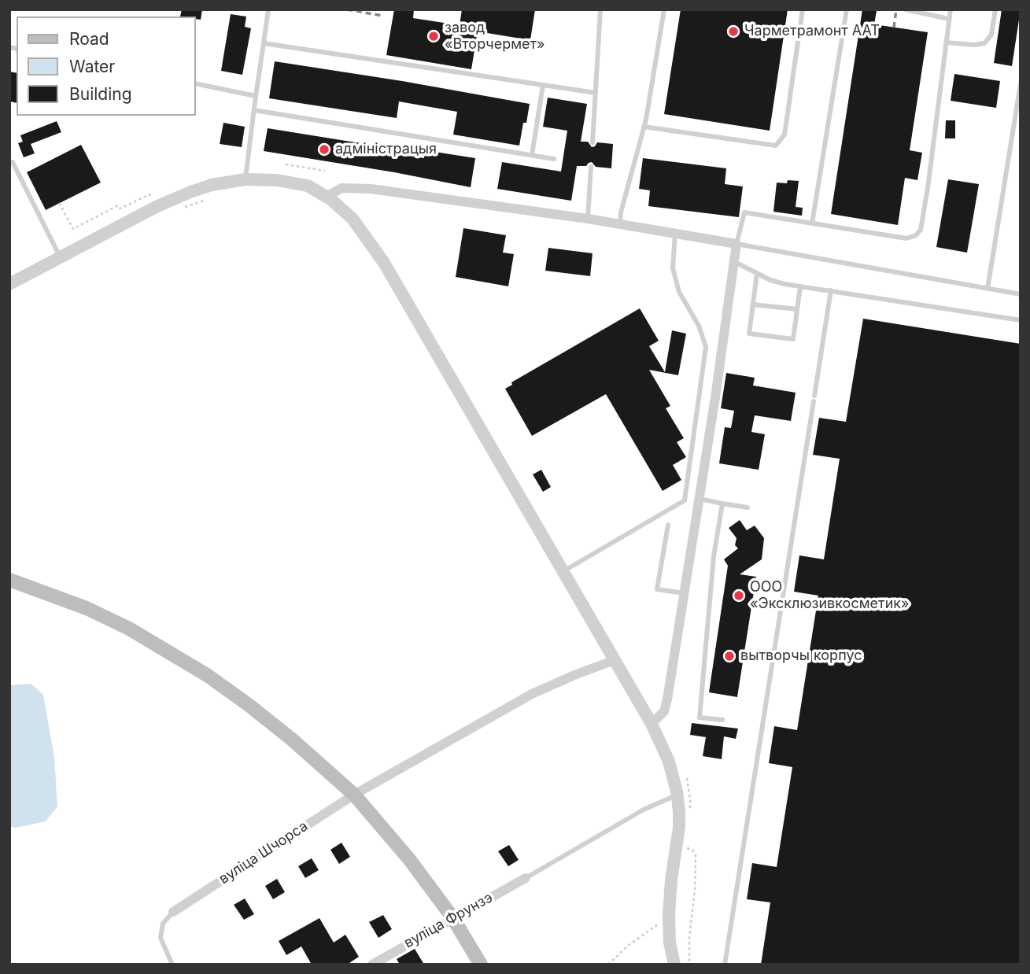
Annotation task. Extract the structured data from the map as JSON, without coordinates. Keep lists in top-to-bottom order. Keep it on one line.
{"streets":{"street":["вуліца Шчорса","вуліца Фрунзэ"]},"places":["Чарметрамонт ААТ","завод «Вторчермет»","адміністрацыя","ООО «Эксклюзивкосметик»","вытворчы корпус"],"legend":["Road","Water","Building"]}
